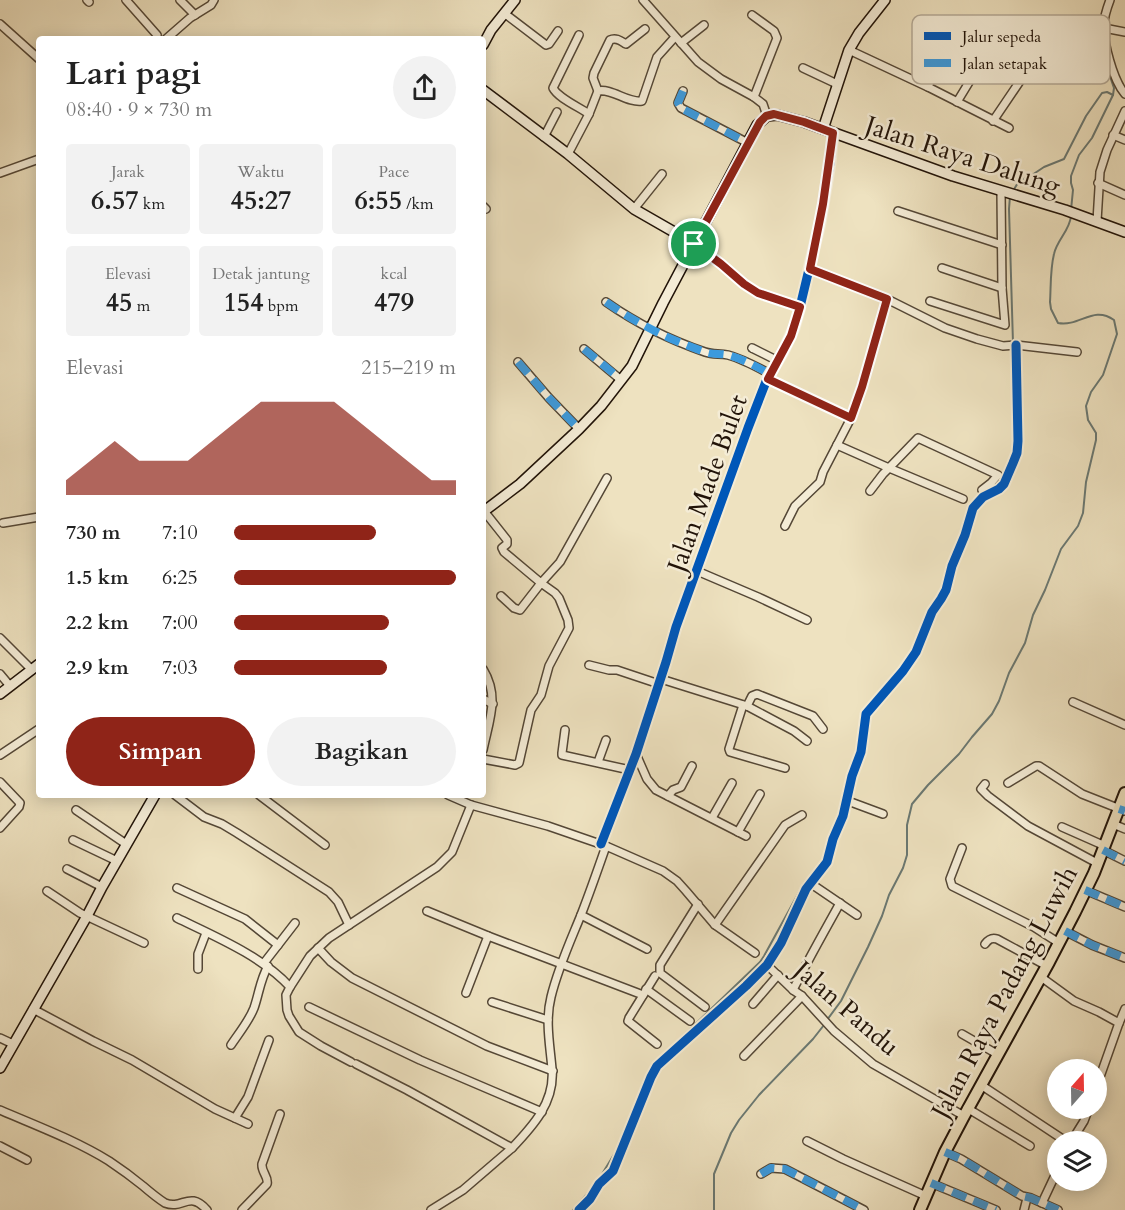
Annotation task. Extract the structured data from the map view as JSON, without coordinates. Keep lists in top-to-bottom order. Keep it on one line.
{"streets":{"main road":["Jalan Raya Padang Luwih"],"street":["Jalan Raya Dalung","Jalan Made Bulet","Jalan Pandu"]},"crossings":[["Jalan Raya Dalung","Jalan Made Bulet"],["Jalan Raya Padang Luwih","Jalan Pandu"]],"legend":["Jalur sepeda","Jalan setapak"],"north":"top","page":{"heading":["Lari pagi","08:40 · 9 × 730 m"],"stats":[["Jarak","6.57 km"],["Waktu","45:27"],["Pace","6:55 /km"],["Elevasi","45 m"],["Detak jantung","154 bpm"],["kcal","479"]],"chart":["Elevasi","215–219 m"],"list":[{"name":"730 m","note":"7:10"},{"name":"1.5 km","note":"6:25"},{"name":"2.2 km","note":"7:00"},{"name":"2.9 km","note":"7:03"}],"buttons":["Simpan","Bagikan"]}}
